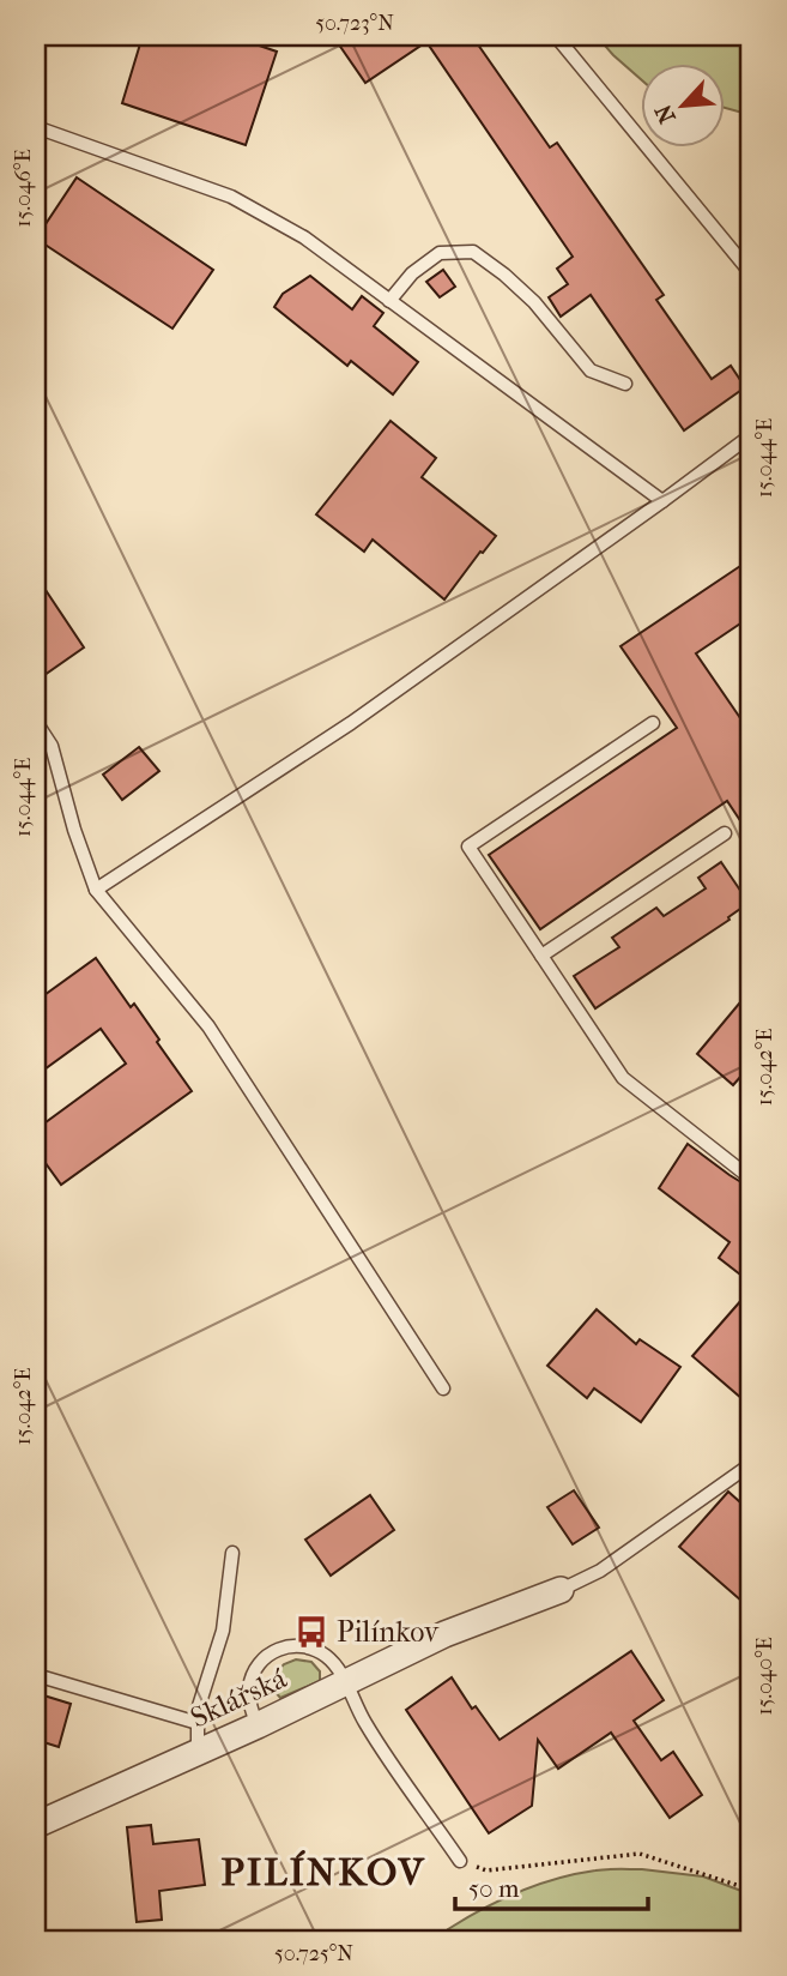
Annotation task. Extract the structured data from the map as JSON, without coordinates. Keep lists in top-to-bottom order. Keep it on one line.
{"streets":{"street":["Sklářská"]},"districts":["PILÍNKOV"],"places":{"bus stop":["Pilínkov"]},"scale_bar":"50 m","north":"bottom left","coordinates":["50.723°N","15.046°E","15.044°E","15.042°E","15.040°E","50.725°N"]}
